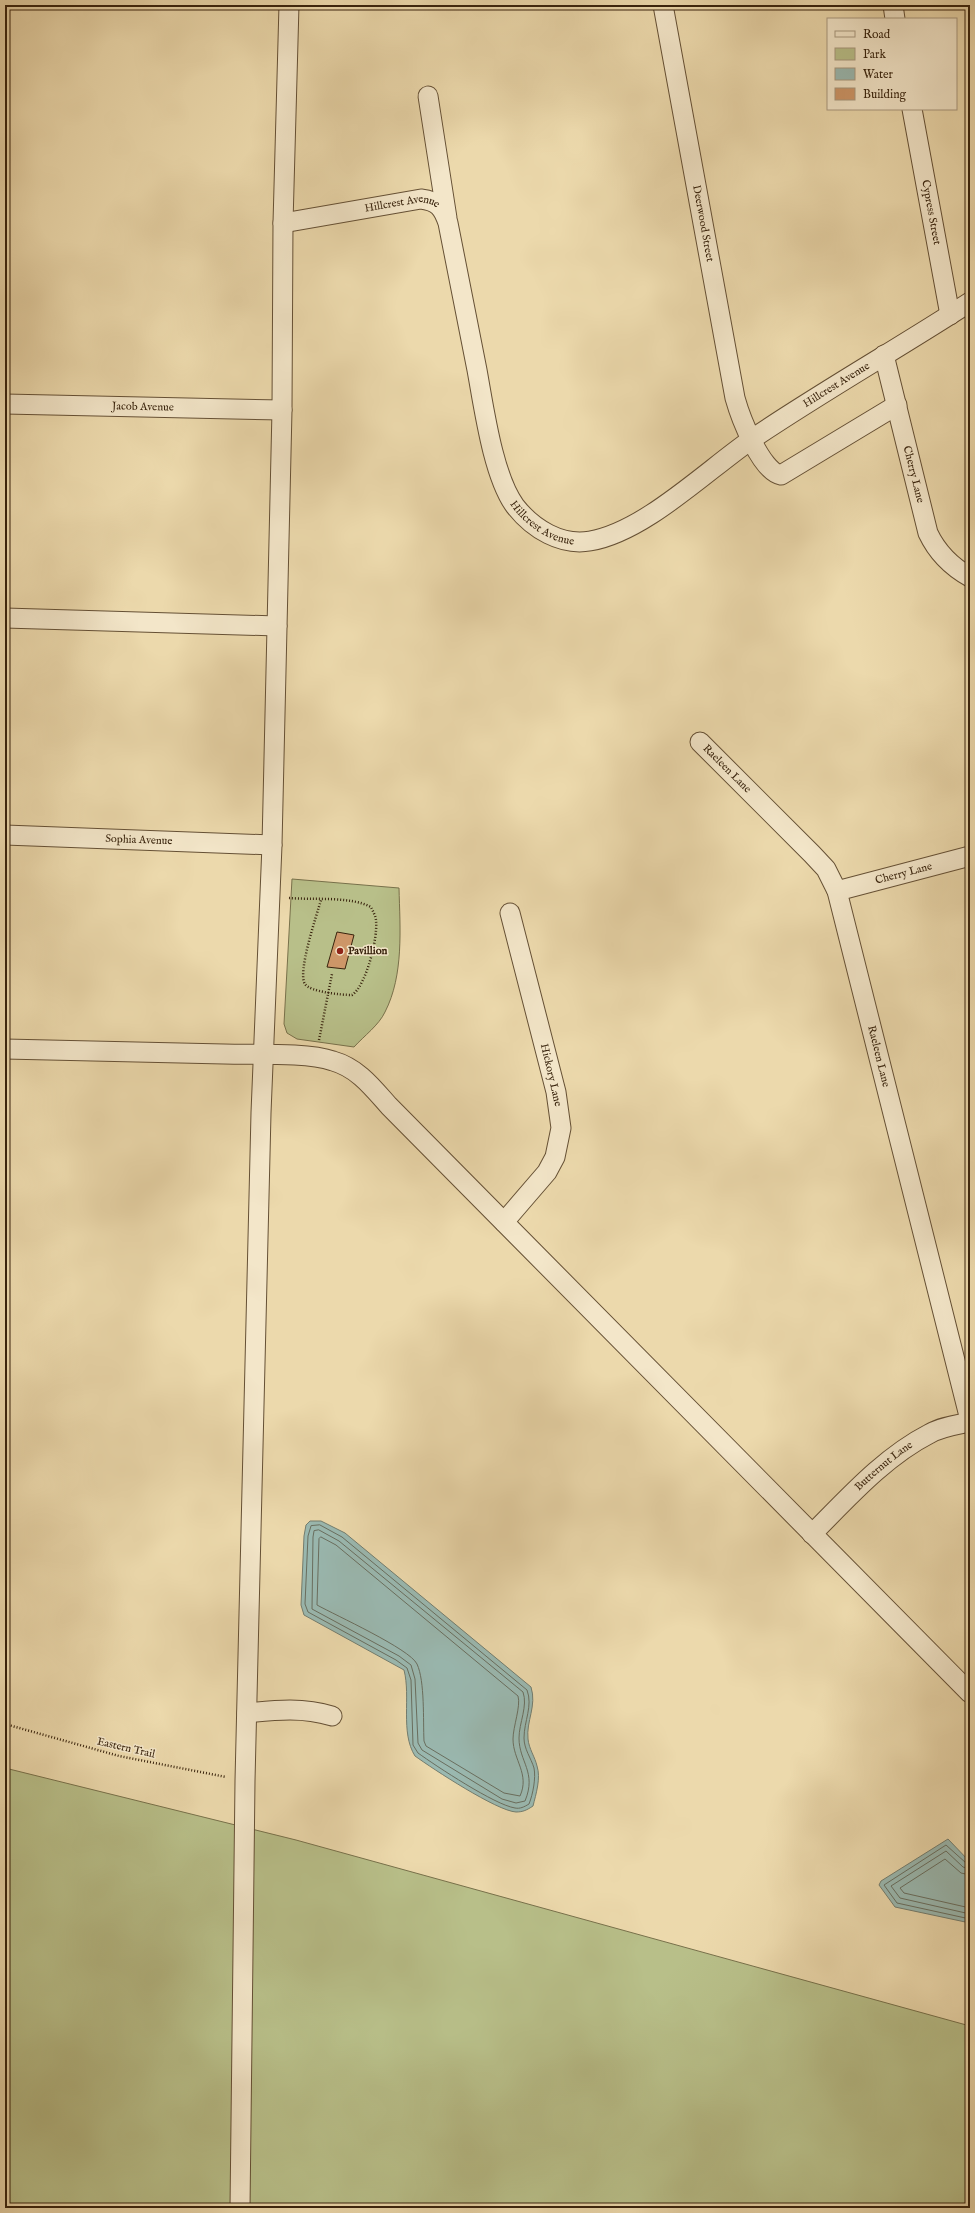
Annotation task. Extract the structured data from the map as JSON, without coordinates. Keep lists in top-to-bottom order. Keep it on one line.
{"streets":{"street":["Hillcrest Avenue","Cypress Street","Deerwood Street","Jacob Avenue","Cherry Lane","Raeleen Lane","Sophia Avenue","Hickory Lane","Butternut Lane"],"path":["Eastern Trail"]},"crossings":[["Hillcrest Avenue","Cypress Street"],["Hillcrest Avenue","Deerwood Street"],["Hillcrest Avenue","Cherry Lane"],["Deerwood Street","Cherry Lane"],["Cherry Lane","Raeleen Lane"],["Raeleen Lane","Butternut Lane"]],"places":["Pavillion"],"legend":["Road","Park","Water","Building"]}
